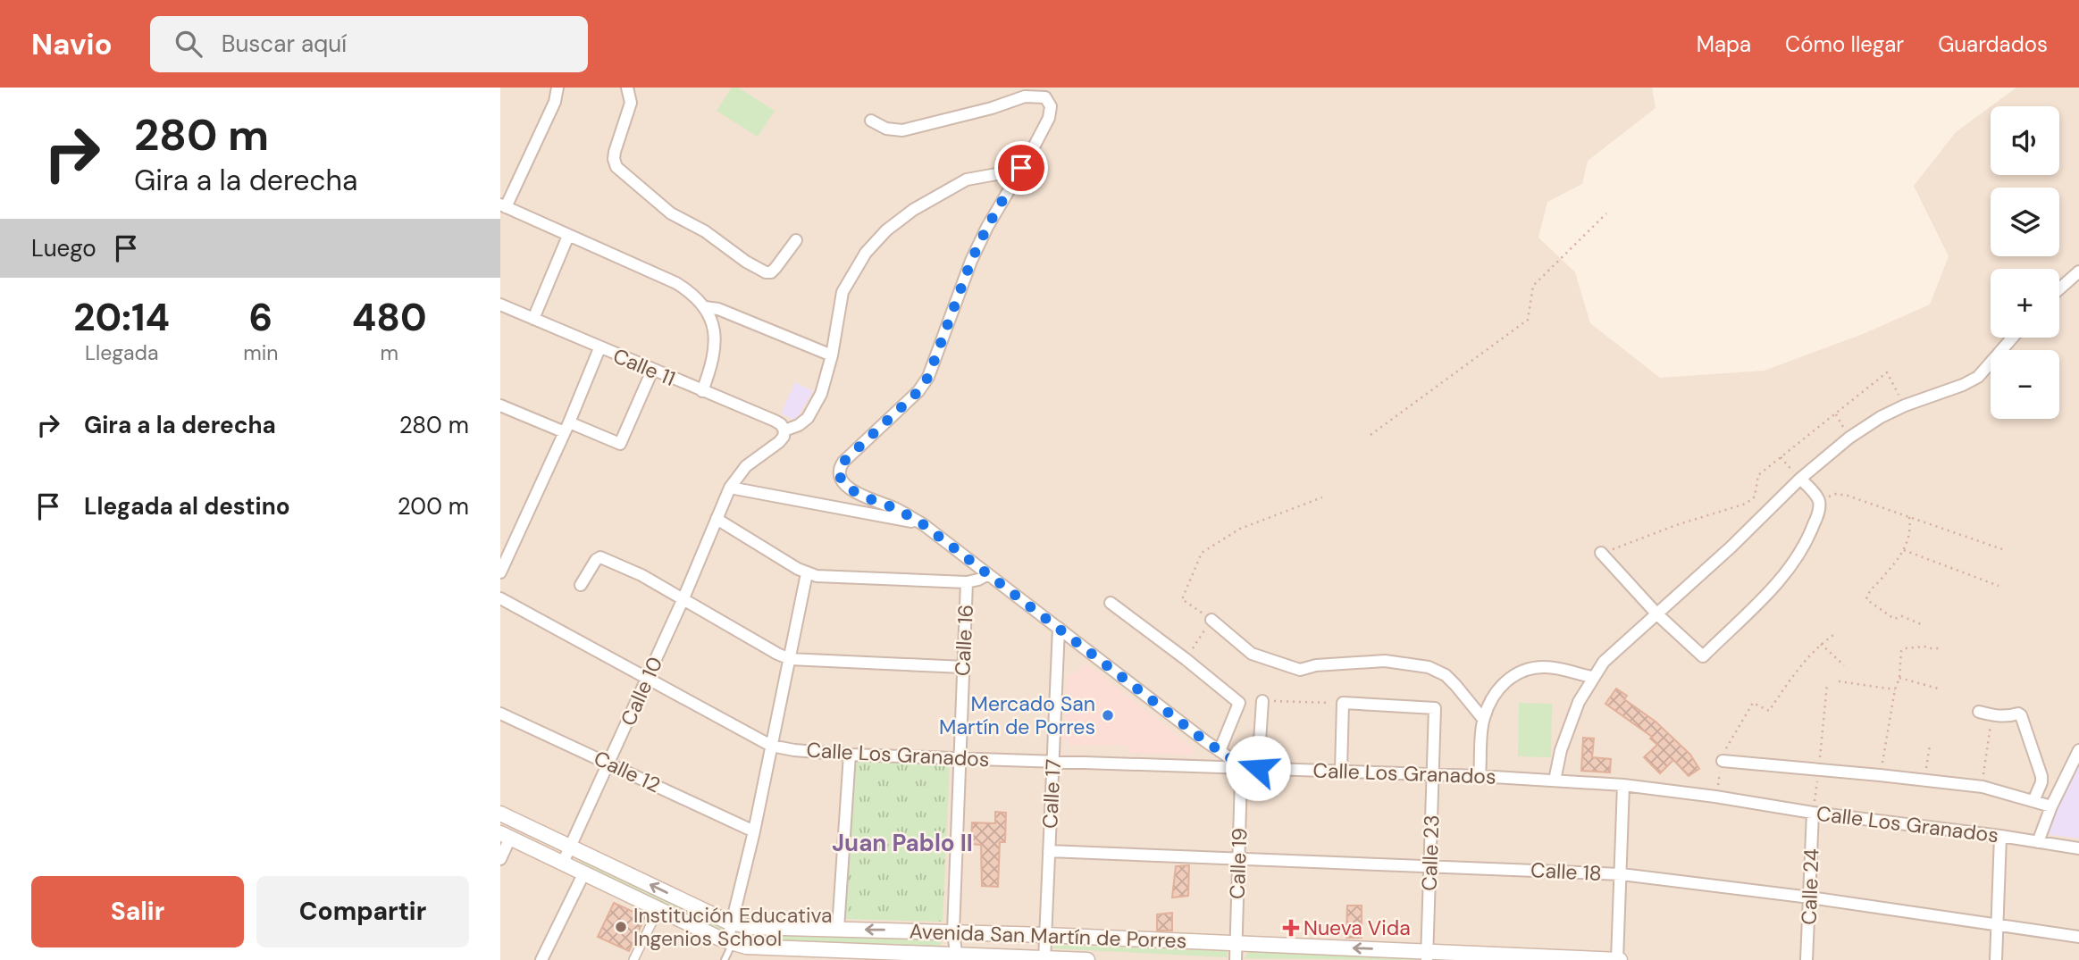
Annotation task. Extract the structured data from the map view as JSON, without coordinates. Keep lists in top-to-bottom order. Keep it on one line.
{"streets":{"main road":["Avenida San Martín de Porres"],"street":["Calle 11","Calle 16","Calle 10","Calle Los Granados","Calle 12","Calle 17","Calle 23","Calle 19","Calle 18","Calle 24"]},"crossings":[["Calle 11","Calle 10"],["Calle 16","Calle Los Granados"],["Calle 16","Avenida San Martín de Porres"],["Calle 10","Calle Los Granados"],["Calle 10","Calle 12"],["Calle 10","Avenida San Martín de Porres"],["Calle Los Granados","Calle 17"],["Calle Los Granados","Calle 23"],["Calle Los Granados","Calle 19"],["Calle Los Granados","Calle 24"],["Calle 17","Calle 18"],["Calle 17","Avenida San Martín de Porres"],["Calle 23","Calle 18"],["Calle 23","Avenida San Martín de Porres"],["Calle 19","Calle 18"],["Calle 19","Avenida San Martín de Porres"],["Calle 18","Calle 24"]],"districts":["Juan Pablo II"],"places":{"other":["Mercado San Martín de Porres","Institución Educativa Ingenios School"],"health":["Nueva Vida"]},"page":{"header":"Navio","search":"Buscar aquí","nav":["Mapa","Cómo llegar","Guardados"],"turn":["280 m","Gira a la derecha"],"map_buttons":["+","−"],"then":"Luego","eta":["20:14","Llegada","6","min","480","m"],"list":[{"name":"Gira a la derecha","value":"280 m"},{"name":"Llegada al destino","value":"200 m"}],"buttons":["Salir","Compartir"]}}
